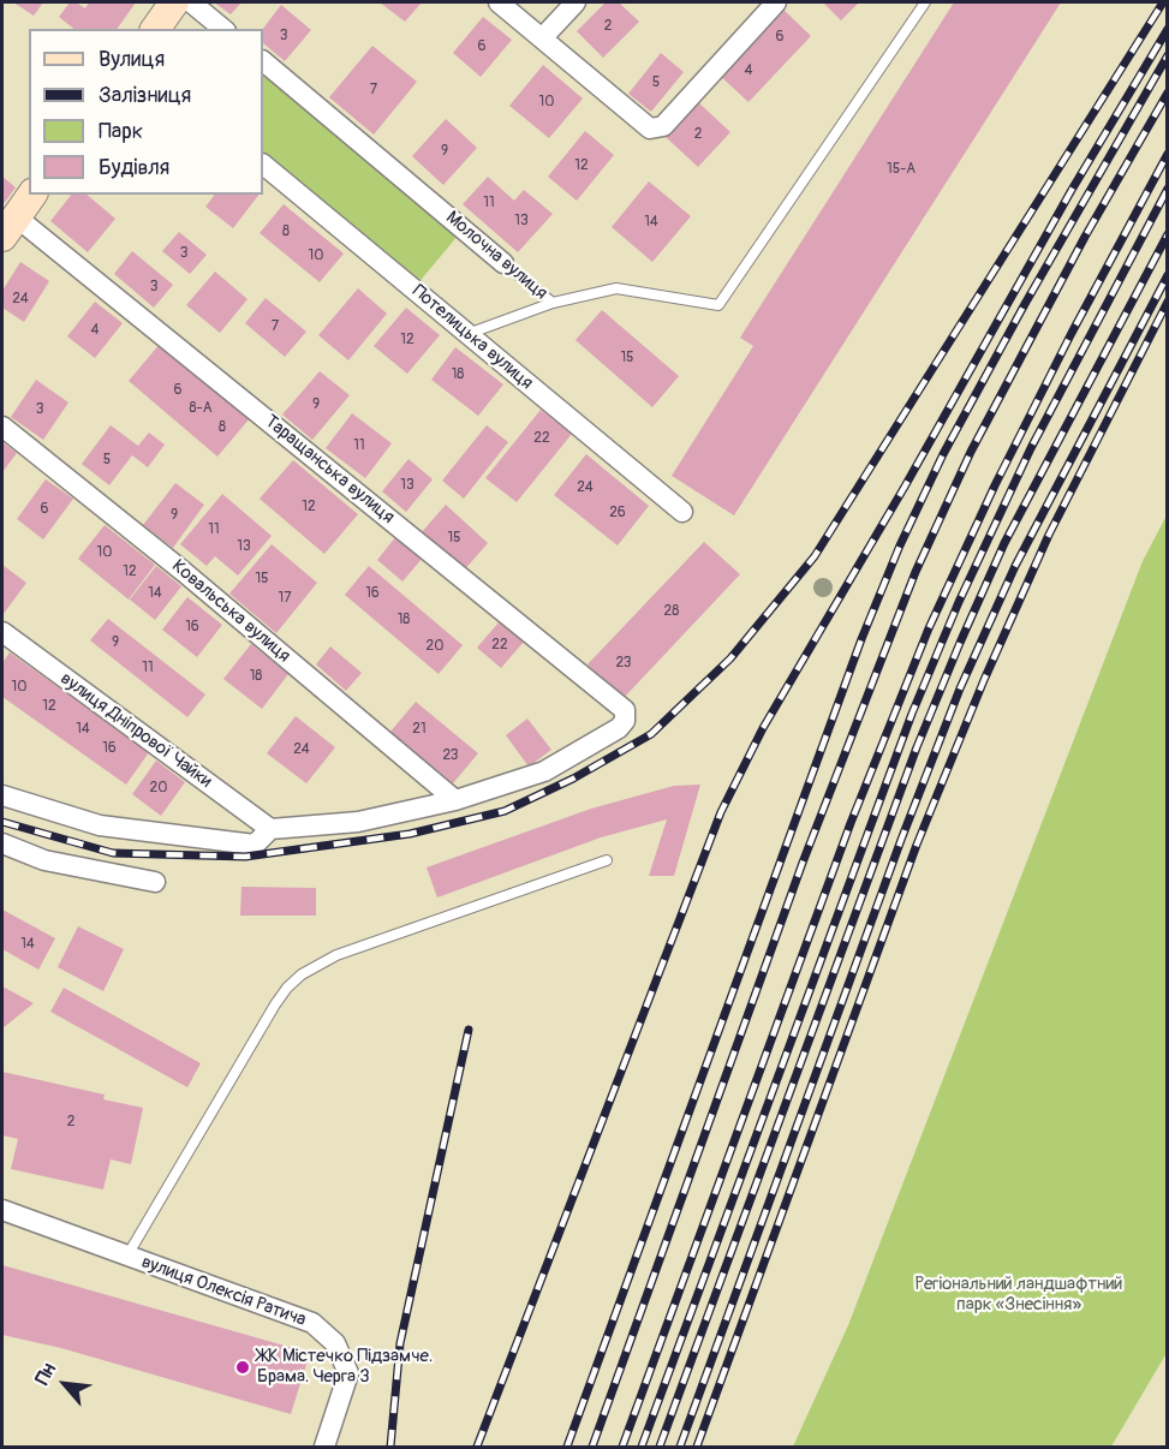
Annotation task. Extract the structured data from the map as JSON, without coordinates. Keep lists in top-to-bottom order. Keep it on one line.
{"streets":{"street":["Молочна вулиця","Потелицька вулиця","Таращанська вулиця","Ковальська вулиця","вулиця Дніпрової Чайки","вулиця Олексія Ратича"]},"crossings":[["Таращанська вулиця","Ковальська вулиця"]],"parks":["Регіональний ландшафтний парк «Знесіння»"],"places":["ЖК Містечко Підзамче. Брама. Черга 3"],"house_numbers":["2","3","6","6","4","5","7","10","2","9","12","15-А","11","13","14","8","3","10","3","24","7","4","12","15","18","6","9","8-А","3","8","22","11","5","13","24","12","6","26","9","11","15","13","10","12","15","14","16","17","28","18","16","9","22","20","23","11","18","10","12","14","21","16","24","23","20","14","2"],"legend":["Вулиця","Залізниця","Парк","Будівля"],"north":"top left"}
